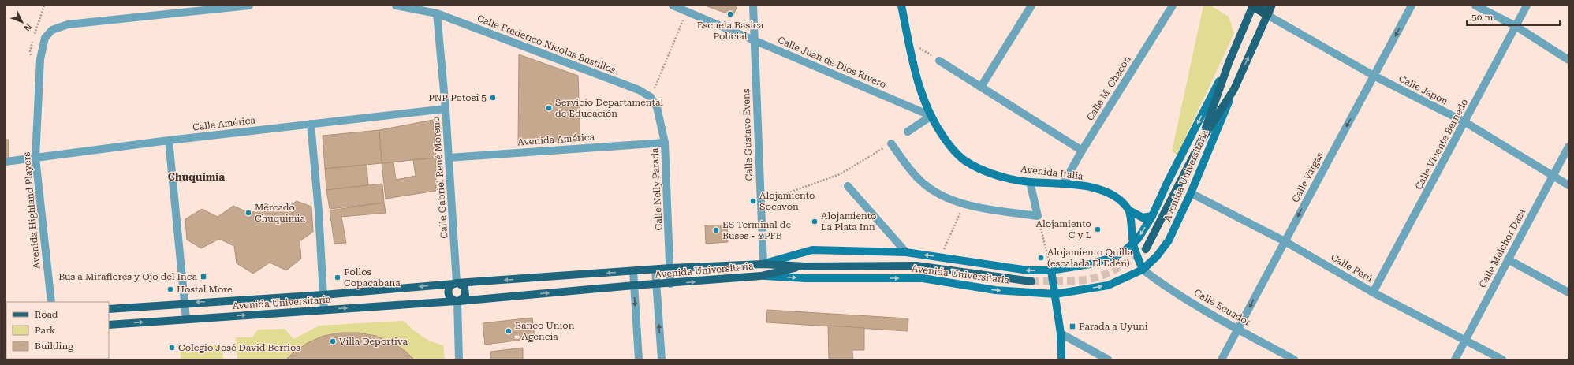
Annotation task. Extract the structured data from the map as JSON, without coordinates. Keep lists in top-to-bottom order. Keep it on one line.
{"streets":{"highway":["Avenida Universitaria"],"main road":["Avenida Italia"],"street":["Calle Frederico Nicolas Bustillos","Calle Juan de Dios Rivero","Calle M. Chacón","Calle Japon","Calle América","Calle Gustavo Evens","Avenida América","Calle Vicente Bernedo","Calle Gabriel René Moreno","Calle Vargas","Calle Nelly Parada","Avenida Highland Players","Calle Melchor Daza","Calle Perú","Calle Ecuador"]},"crossings":[["Calle Frederico Nicolas Bustillos","Calle Gabriel René Moreno"],["Calle Frederico Nicolas Bustillos","Calle Nelly Parada"],["Calle Juan de Dios Rivero","Calle Gustavo Evens"],["Calle Juan de Dios Rivero","Avenida Italia"],["Calle M. Chacón","Avenida Italia"],["Calle Japon","Calle Vicente Bernedo"],["Calle Japon","Avenida Universitaria"],["Calle Japon","Calle Vargas"],["Calle Japon","Calle Melchor Daza"],["Calle América","Calle Gabriel René Moreno"],["Calle América","Avenida Highland Players"],["Calle Gustavo Evens","Avenida Universitaria"],["Avenida América","Calle Gabriel René Moreno"],["Avenida América","Calle Nelly Parada"],["Calle Vicente Bernedo","Calle Perú"],["Avenida Italia","Avenida Universitaria"],["Avenida Universitaria","Calle Gabriel René Moreno"],["Avenida Universitaria","Calle Nelly Parada"],["Avenida Universitaria","Calle Perú"],["Avenida Universitaria","Calle Ecuador"],["Calle Vargas","Calle Perú"],["Calle Vargas","Calle Ecuador"],["Calle Melchor Daza","Calle Perú"]],"one_way":["Calle Vargas"],"districts":["Chuquimia"],"places":{"other":["Escuela Basica Policial","PNP Potosi 5","Servicio Departamental de Educación","Alojamiento Socavon","Mercado Chuquimia","Alojamiento La Plata Inn","Alojamiento C y L","ES Terminal de Buses - YPFB","Alojamiento Quilla (escalada El Edén)","Pollos Copacabana","Hostal More","Banco Union - Agencia","Villa Deportiva","Colegio José David Berrios"],"transit":["Bus a Miraflores y Ojo del Inca","Parada a Uyuni"]},"legend":["Road","Park","Building"],"scale_bar":"50 m","north":"bottom right"}
